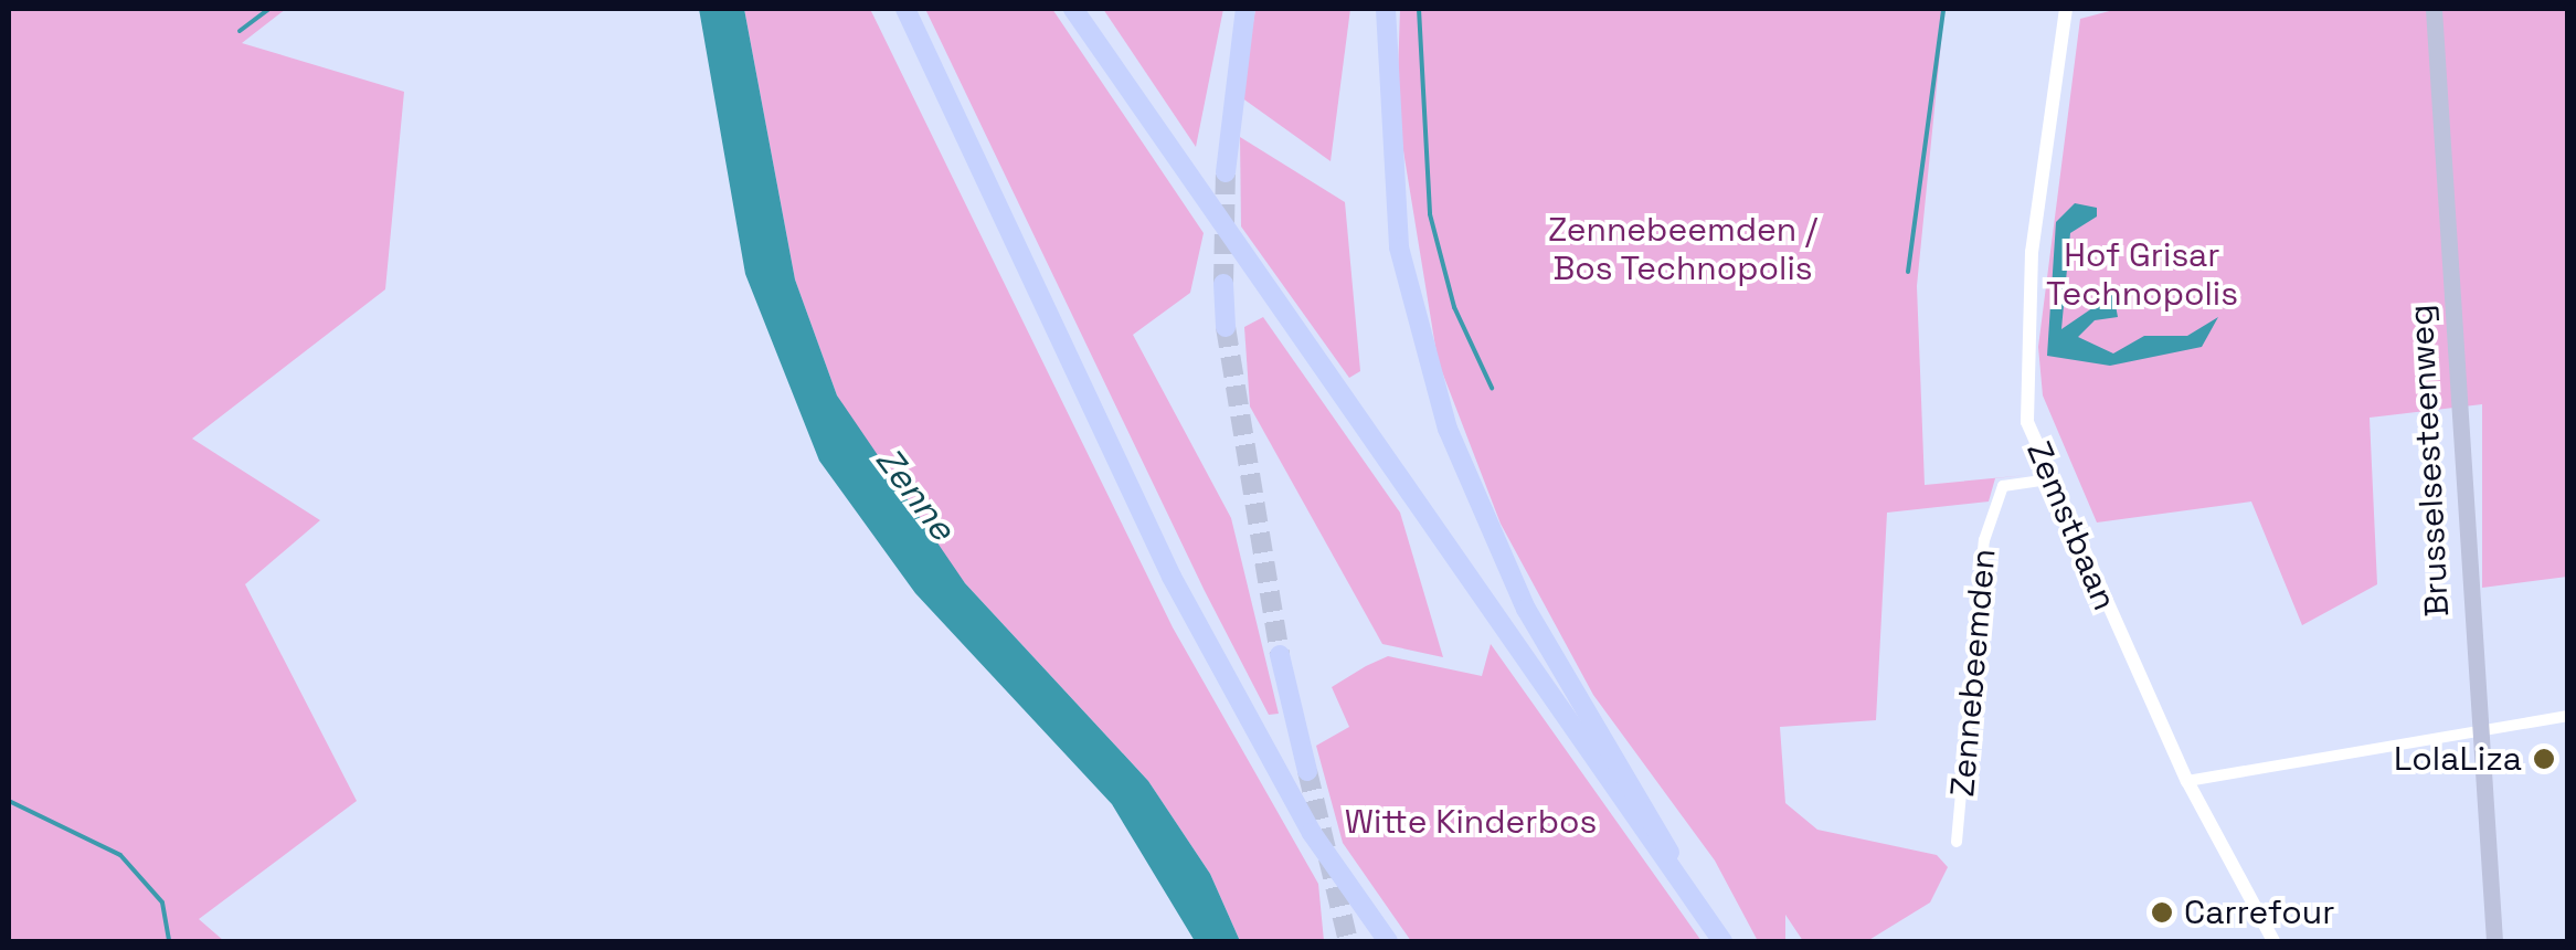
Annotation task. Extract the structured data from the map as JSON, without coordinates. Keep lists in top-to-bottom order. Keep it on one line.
{"streets":{"main road":["Brusselsesteenweg"],"street":["Zemstbaan","Zennebeemden"]},"crossings":[["Zemstbaan","Zennebeemden"]],"water":["Zenne"],"parks":["Zennebeemden / Bos Technopolis","Hof Grisar Technopolis","Witte Kinderbos"],"places":["LolaLiza","Carrefour"]}
